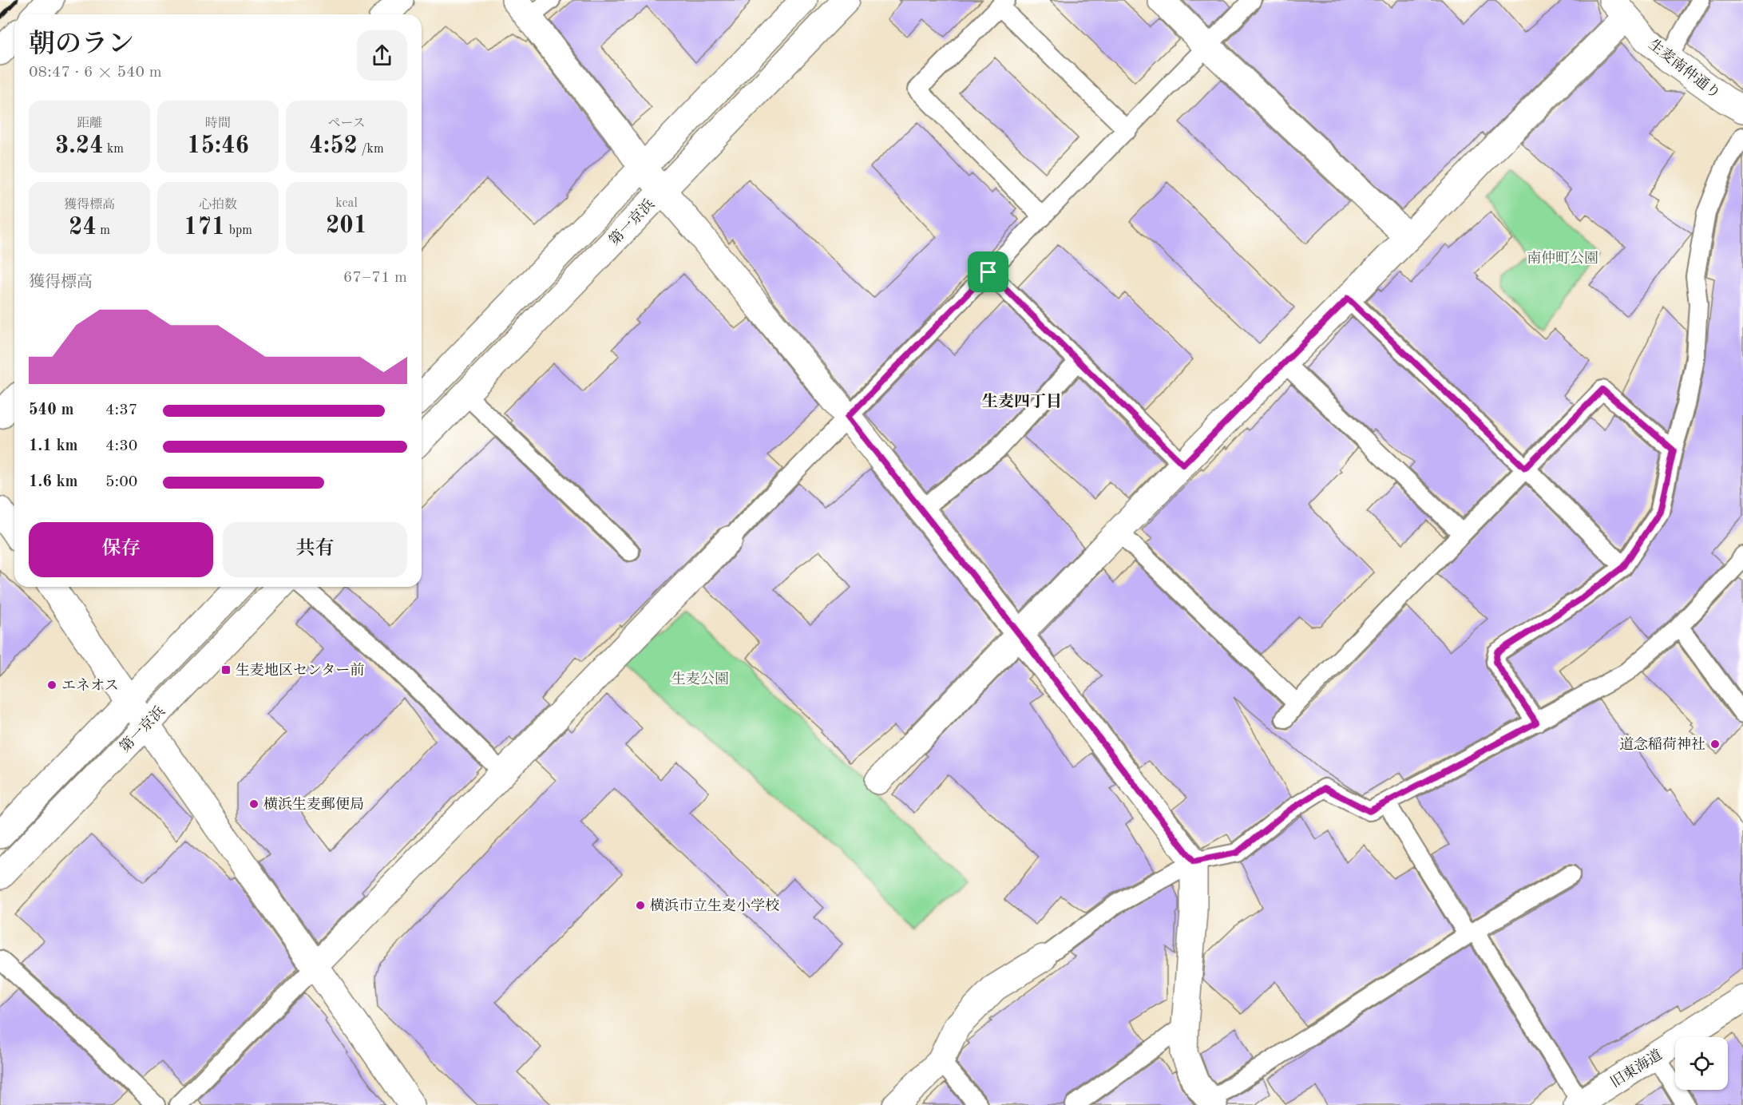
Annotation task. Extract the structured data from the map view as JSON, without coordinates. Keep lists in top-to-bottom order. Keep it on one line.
{"streets":{"main road":["生麦南仲通り","第一京浜","旧東海道"]},"districts":["生麦四丁目"],"parks":["南仲町公園","生麦公園"],"places":{"transit":["生麦地区センター前"],"other":["エネオス","道念稲荷神社","横浜生麦郵便局","横浜市立生麦小学校"]},"page":{"heading":["朝のラン","08:47 · 6 × 540 m"],"stats":[["距離","3.24 km"],["時間","15:46"],["ペース","4:52 /km"],["獲得標高","24 m"],["心拍数","171 bpm"],["kcal","201"]],"chart":["獲得標高","67–71 m"],"list":[{"name":"540 m","note":"4:37"},{"name":"1.1 km","note":"4:30"},{"name":"1.6 km","note":"5:00"}],"buttons":["保存","共有"]}}
